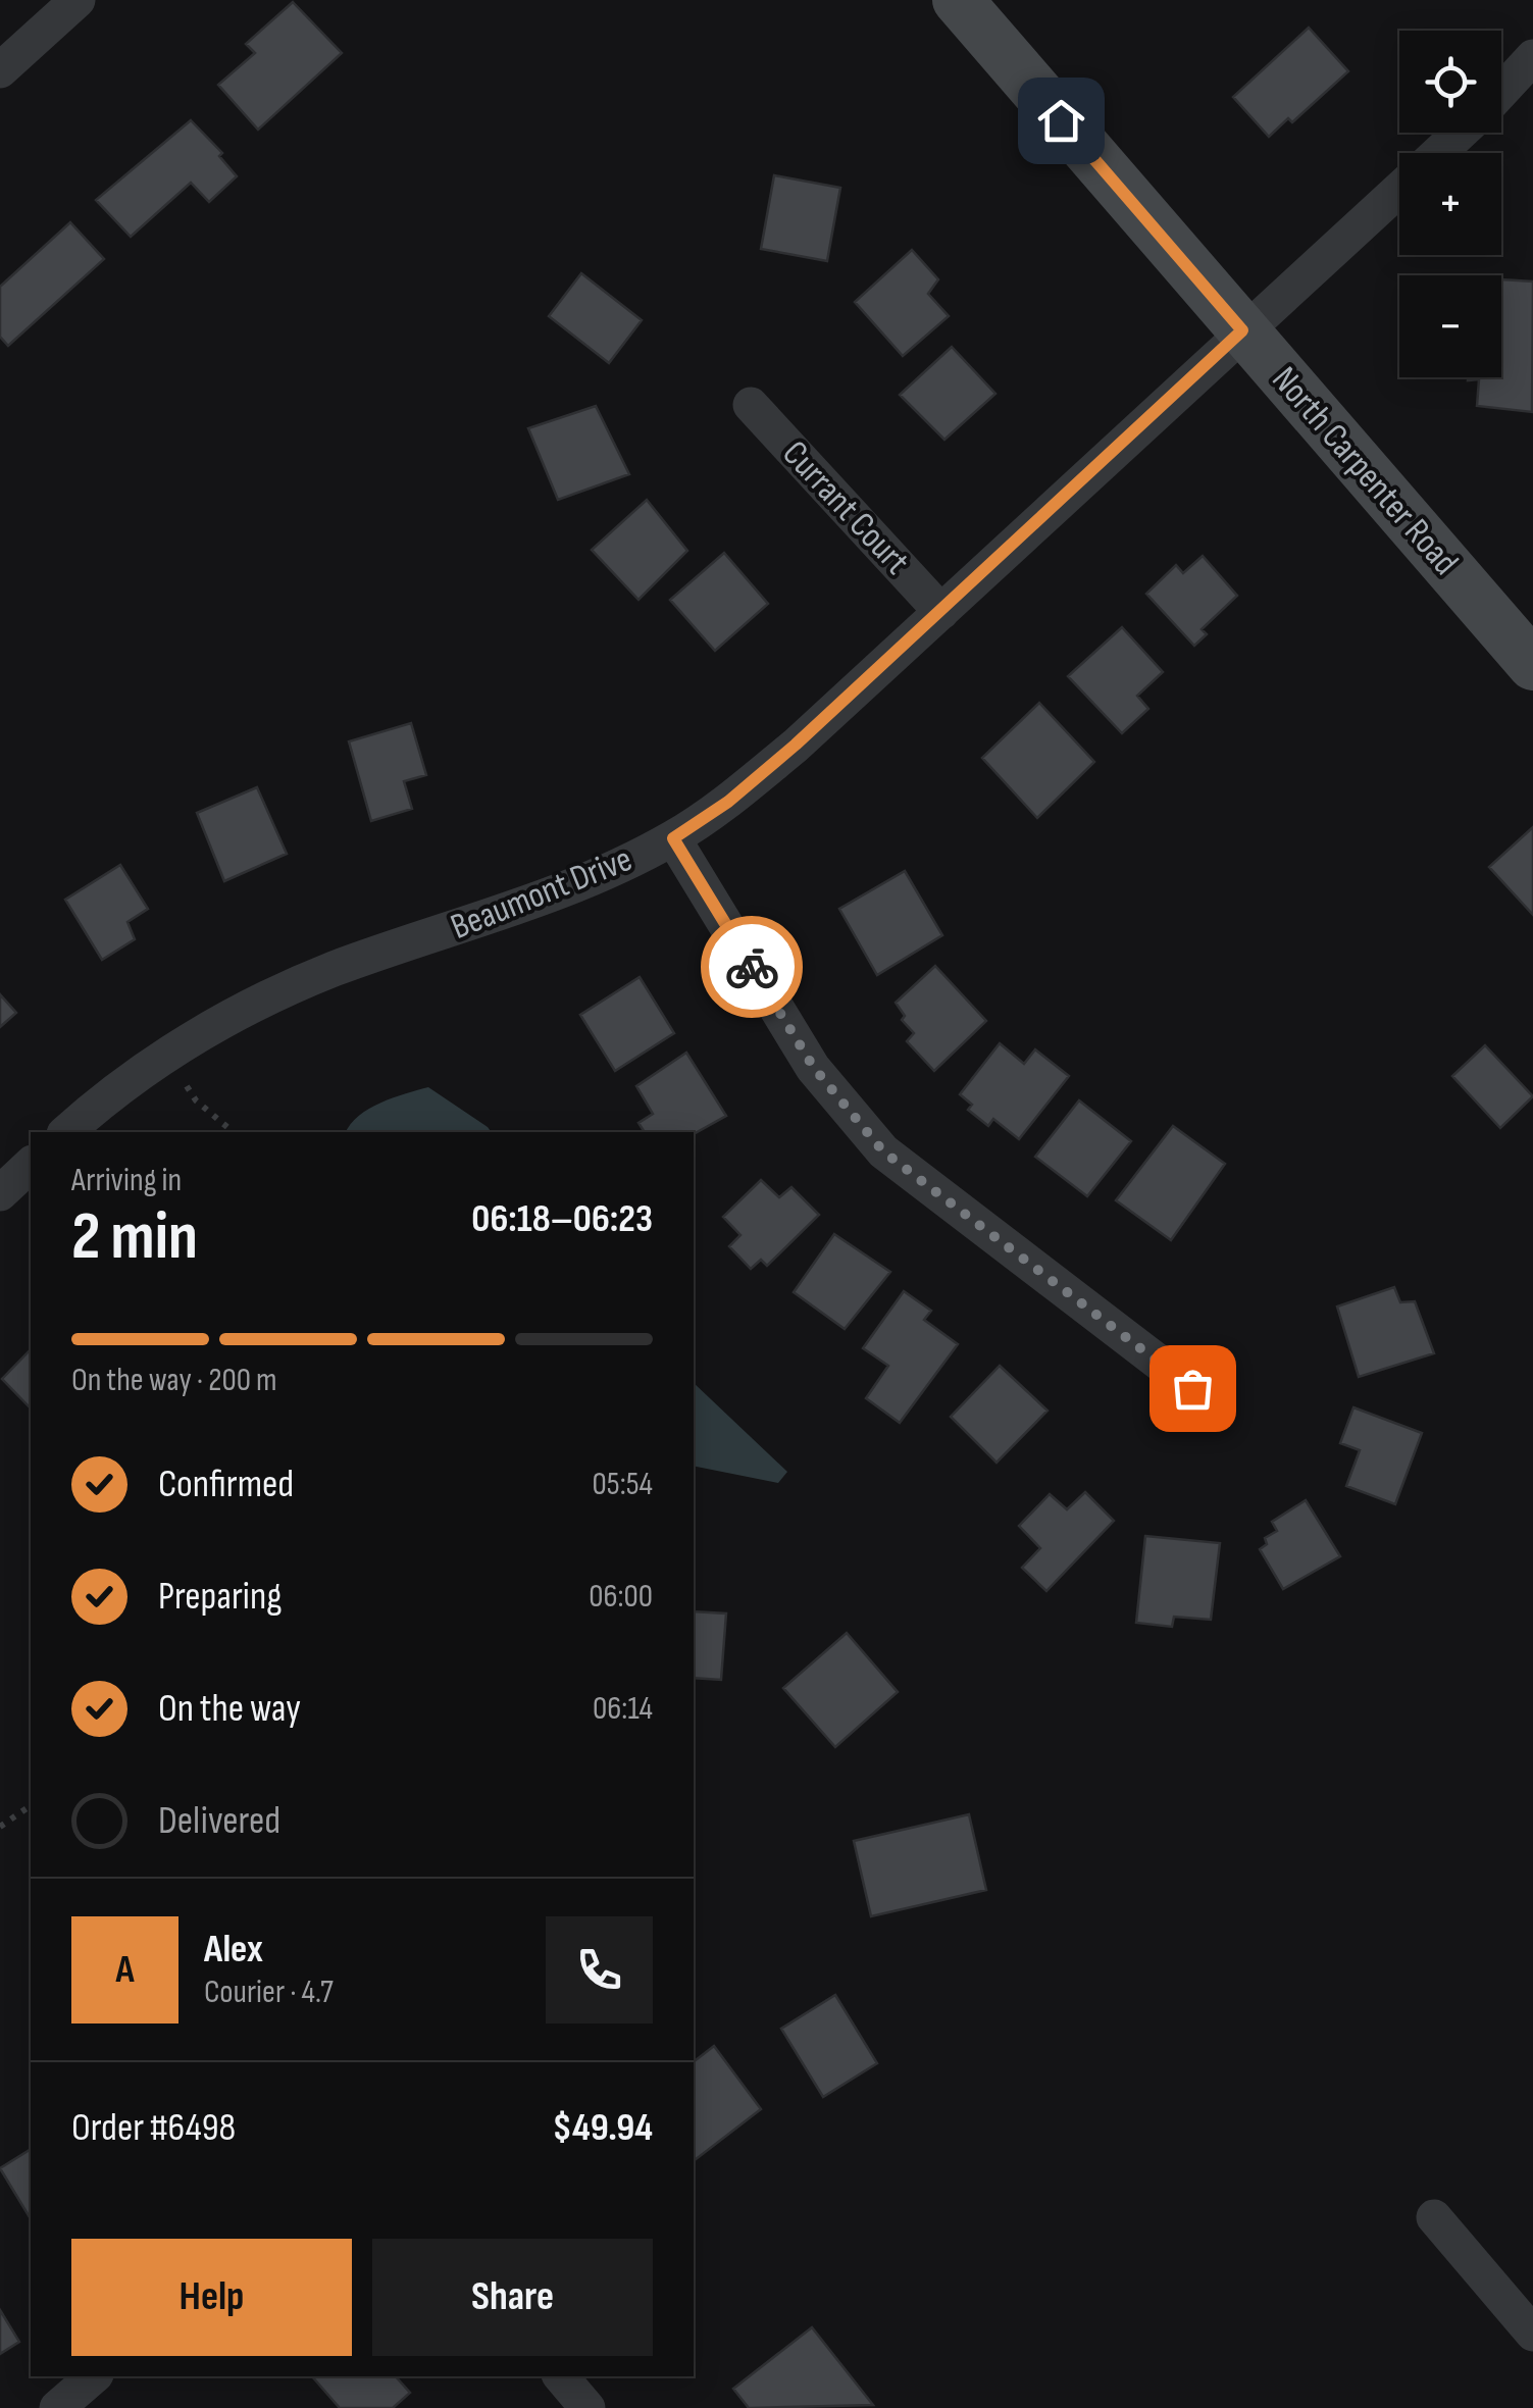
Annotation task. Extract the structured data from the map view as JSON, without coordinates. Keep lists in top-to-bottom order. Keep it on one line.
{"streets":{"street":["North Carpenter Road","Currant Court","Beaumont Drive"]},"crossings":[["North Carpenter Road","Beaumont Drive"],["Currant Court","Beaumont Drive"]],"page":{"map_buttons":["+","−"],"heading":["2 min","Arriving in","06:18–06:23"],"panel":["Alex","Courier · 4.7","Order #6498","$49.94"],"bar":"On the way · 200 m","list":[["Confirmed","05:54"],["Preparing","06:00"],["On the way","06:14"],"Delivered"],"round":"A","buttons":["Help","Share"]}}
